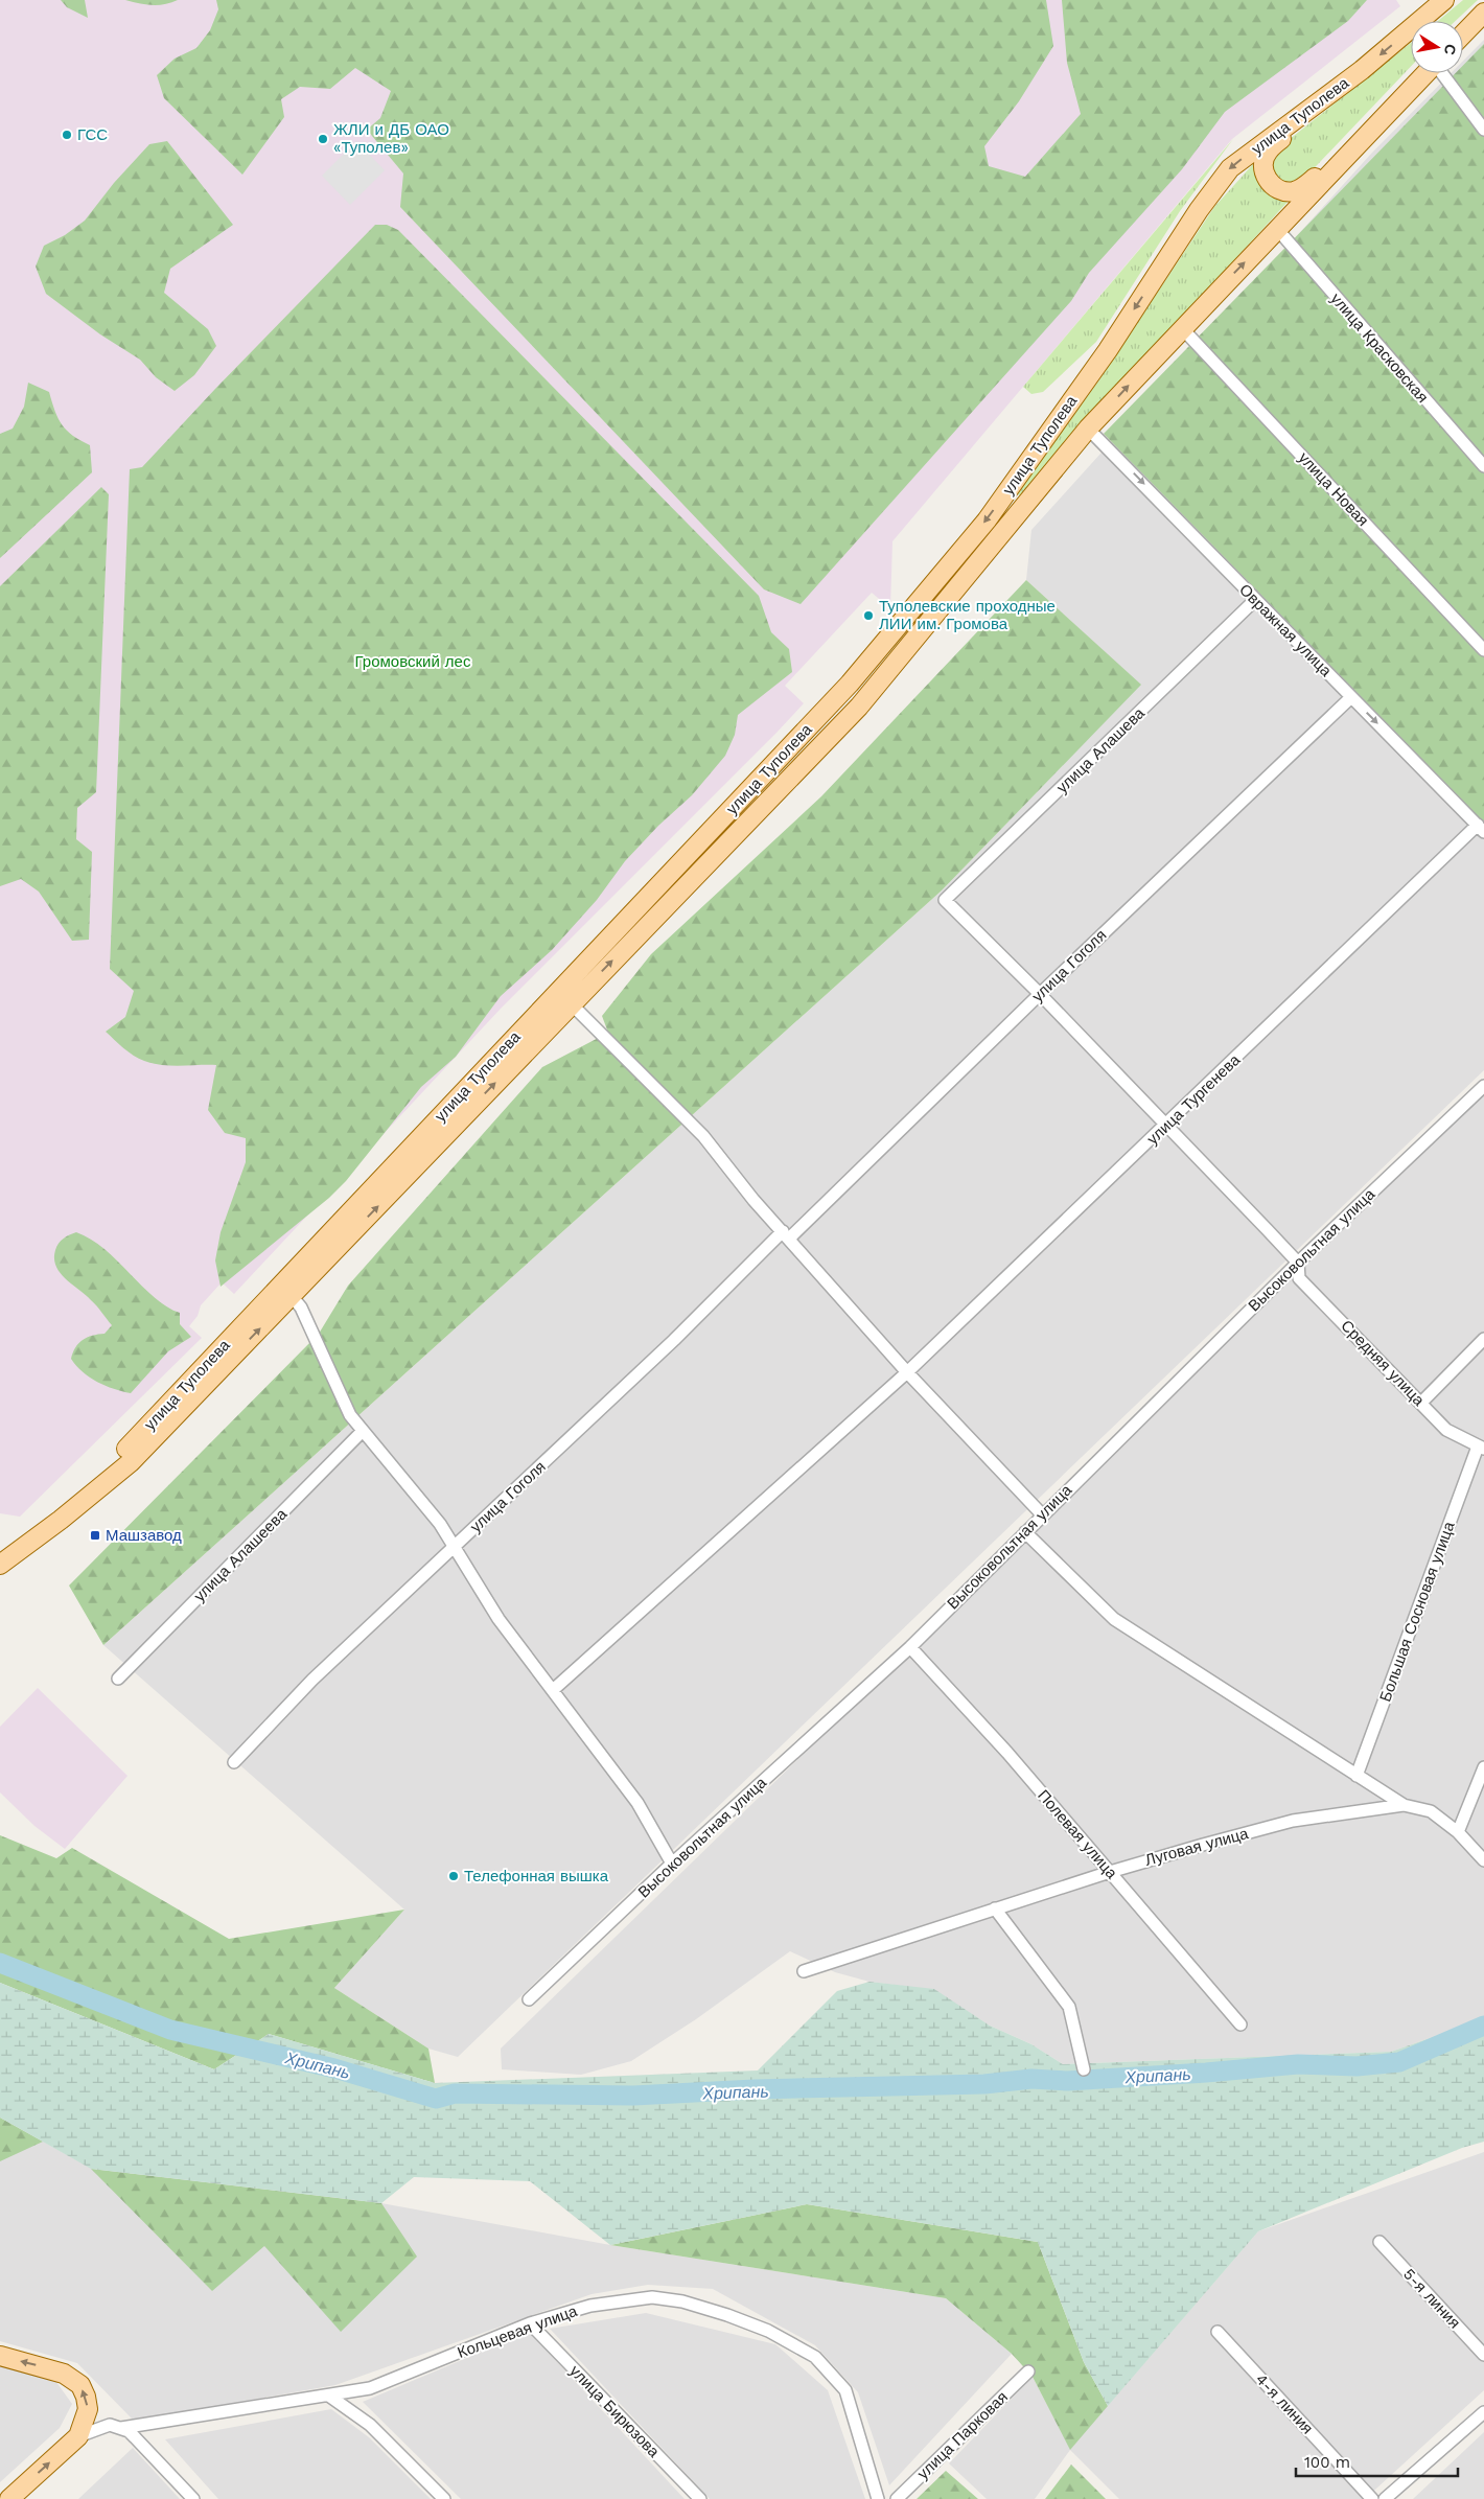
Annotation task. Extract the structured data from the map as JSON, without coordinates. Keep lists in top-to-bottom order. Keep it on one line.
{"streets":{"main road":["улица Туполева"],"street":["улица Красковская","улица Новая","Овражная улица","улица Алашева","улица Гоголя","улица Тургенева","Высоковольтная улица","Средняя улица","улица Алашеева","Большая Сосновая улица","Полевая улица","Луговая улица","5-я линия","Кольцевая улица","4-я линия","улица Бирюзова","улица Парковая"]},"crossings":[["улица Туполева","улица Красковская"],["улица Туполева","улица Новая"],["улица Туполева","Овражная улица"],["Овражная улица","улица Алашева"],["Овражная улица","улица Гоголя"],["Овражная улица","улица Тургенева"],["улица Алашева","улица Гоголя"],["Высоковольтная улица","Средняя улица"],["Высоковольтная улица","Полевая улица"],["Средняя улица","Большая Сосновая улица"],["Полевая улица","Луговая улица"],["Кольцевая улица","улица Бирюзова"]],"one_way":["Овражная улица"],"water":["Хрипань"],"parks":["Громовский лес"],"places":{"other":["ГСС","ЖЛИ и ДБ ОАО «Туполев»","Туполевские проходные ЛИИ им. Громова","Телефонная вышка"],"transit":["Машзавод"]},"scale_bar":"100 m","north":"right"}
